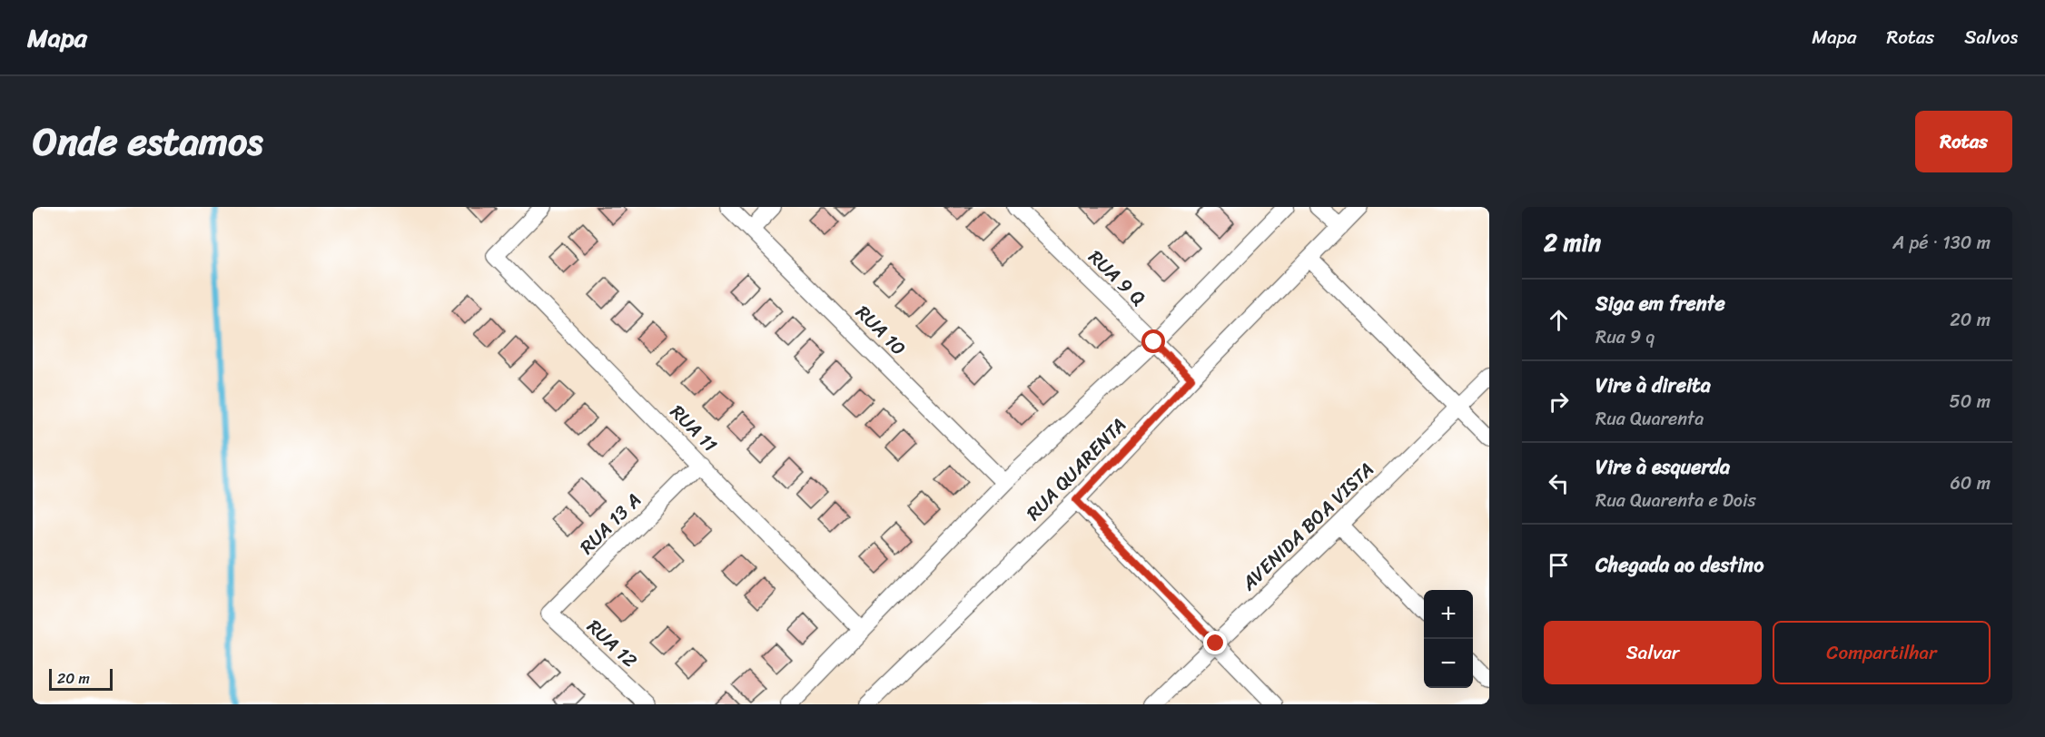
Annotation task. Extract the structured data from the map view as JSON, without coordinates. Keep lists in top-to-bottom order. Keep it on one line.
{"streets":{"street":["RUA 9 Q","RUA 10","RUA 11","RUA QUARENTA","RUA 13 A","AVENIDA BOA VISTA","RUA 12"]},"crossings":[["RUA 9 Q","RUA QUARENTA"],["RUA 11","RUA 13 A"],["RUA 13 A","RUA 12"]],"scale_bar":"20 m","page":{"header":"Mapa","nav":["Mapa","Rotas","Salvos"],"title":"Onde estamos","buttons":["Rotas",["Salvar","Compartilhar"]],"heading":["2 min","A pé · 130 m"],"list":[["Siga em frente","Rua 9 q","20 m"],["Vire à direita","Rua Quarenta","50 m"],["Vire à esquerda","Rua Quarenta e Dois","60 m"],"Chegada ao destino"],"map_buttons":["+","−"],"scale":"20 m"}}
